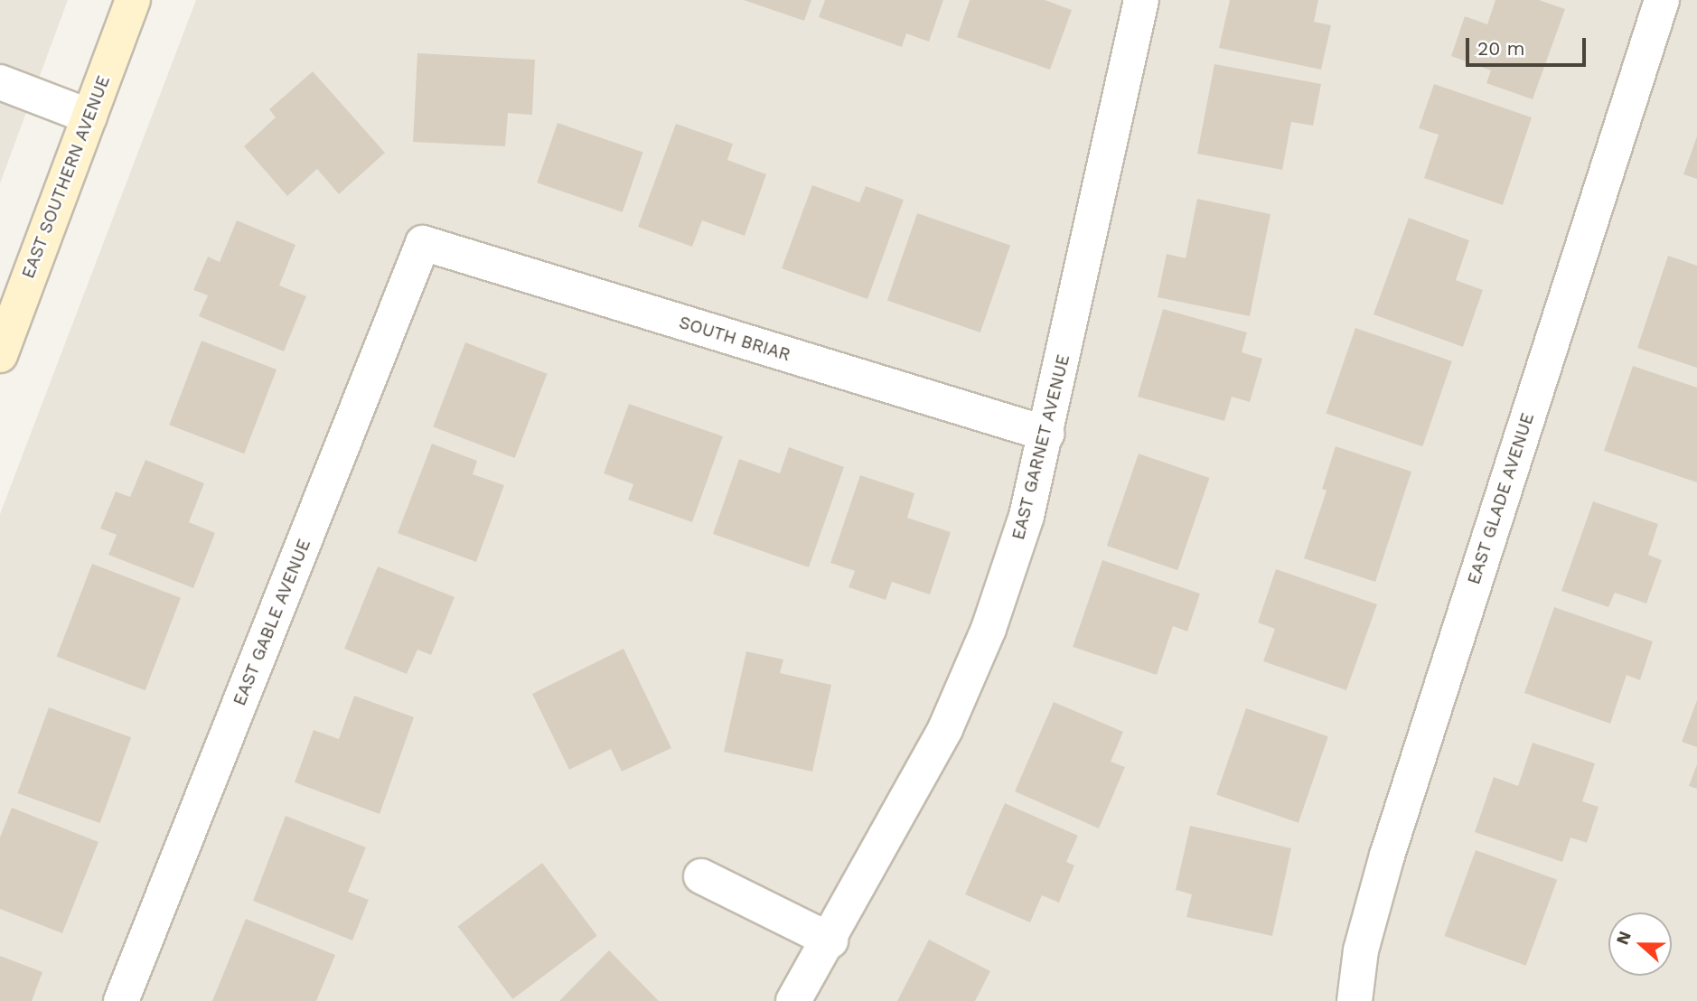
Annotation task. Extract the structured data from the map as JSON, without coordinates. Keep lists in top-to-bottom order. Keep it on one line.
{"streets":{"main road":["EAST SOUTHERN AVENUE"],"street":["SOUTH BRIAR","EAST GARNET AVENUE","EAST GLADE AVENUE","EAST GABLE AVENUE"]},"crossings":[["SOUTH BRIAR","EAST GARNET AVENUE"],["SOUTH BRIAR","EAST GABLE AVENUE"]],"scale_bar":"20 m","north":"left"}
